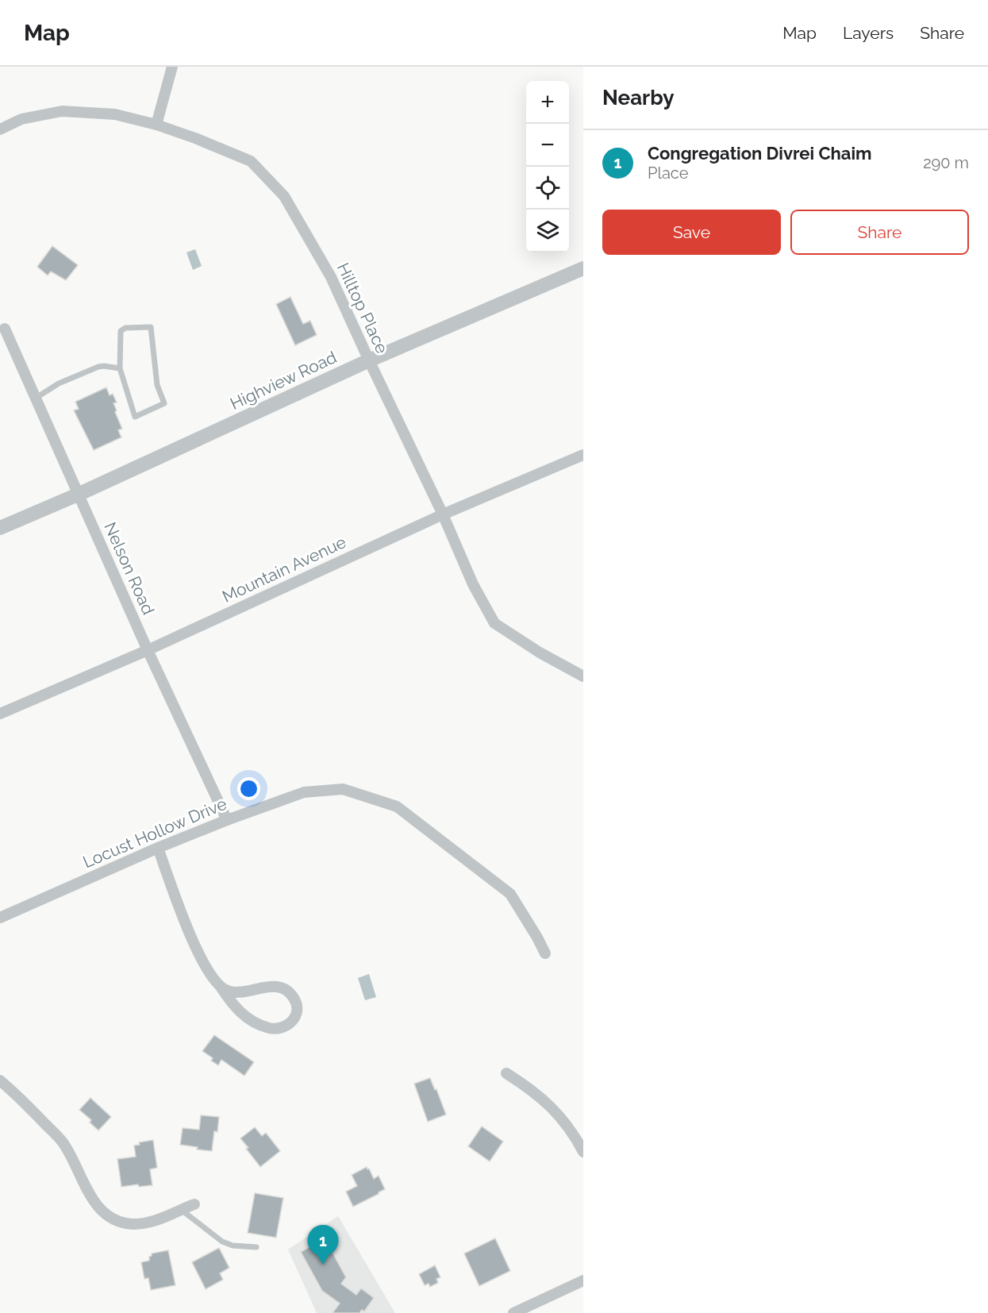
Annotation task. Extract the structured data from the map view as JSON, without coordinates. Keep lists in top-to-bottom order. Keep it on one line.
{"streets":{"street":["Hilltop Place","Highview Road","Nelson Road","Mountain Avenue","Locust Hollow Drive"]},"crossings":[["Hilltop Place","Highview Road"],["Hilltop Place","Mountain Avenue"],["Highview Road","Nelson Road"],["Nelson Road","Mountain Avenue"],["Nelson Road","Locust Hollow Drive"]],"page":{"header":"Map","nav":["Map","Layers","Share"],"heading":"Nearby","map_buttons":["+","−"],"list":[{"mark":"1","name":"Congregation Divrei Chaim","note":"Place","value":"290 m"}],"buttons":["Save","Share"],"pins":"1"}}
